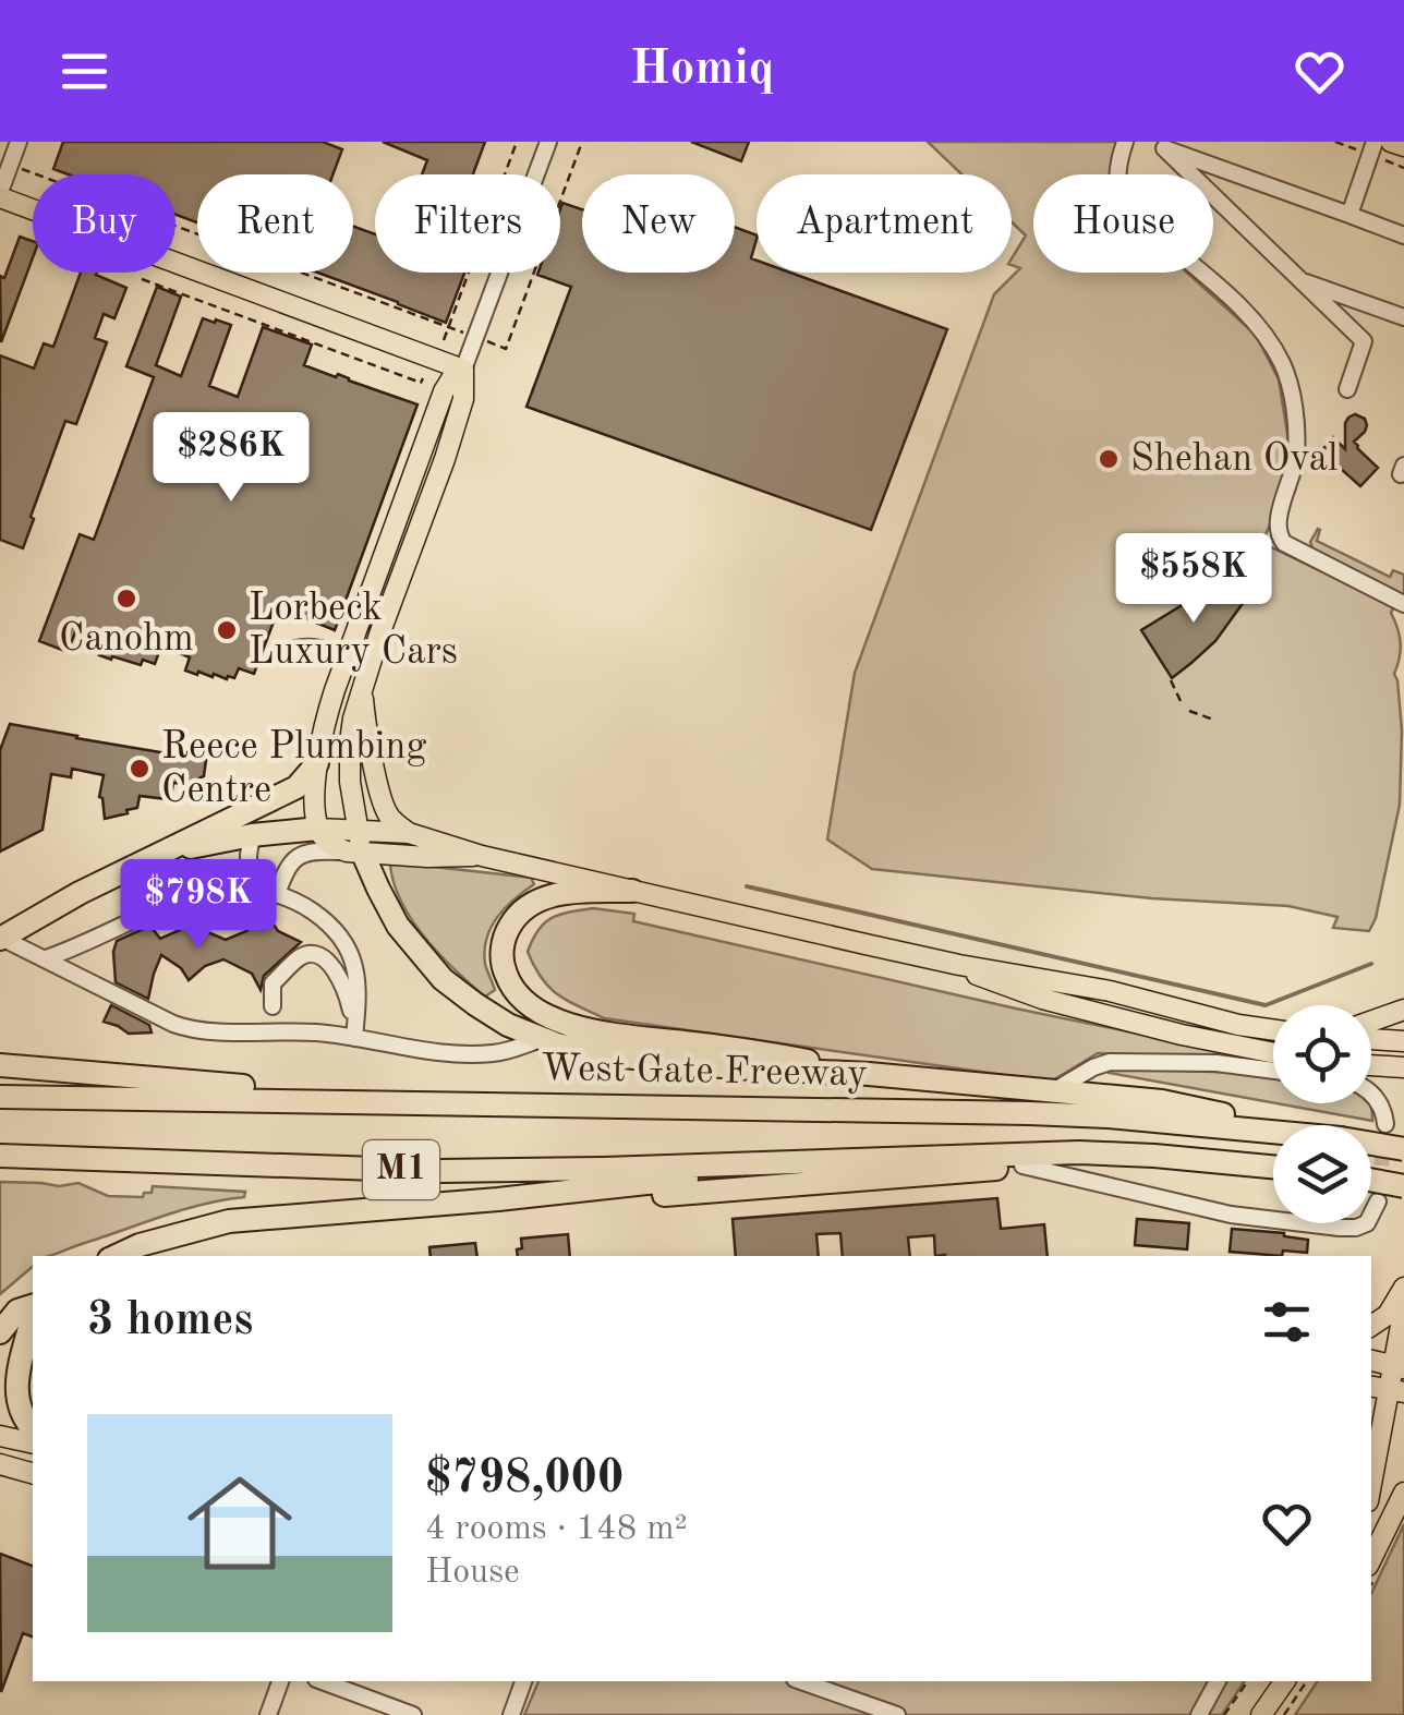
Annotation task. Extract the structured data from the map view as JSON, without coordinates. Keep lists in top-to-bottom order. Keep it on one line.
{"streets":{"highway":["West Gate Freeway","M1"]},"crossings":[["West Gate Freeway","M1"]],"places":["Shehan Oval","Canohm","Lorbeck Luxury Cars","Reece Plumbing Centre"],"page":{"header":"Homiq","chip":["Buy","Rent","Filters","New","Apartment","House"],"price":["$286K","$558K","$798K"],"heading":"3 homes","list":[{"name":"$798,000","note":"4 rooms · 148 m² · House"}]}}
